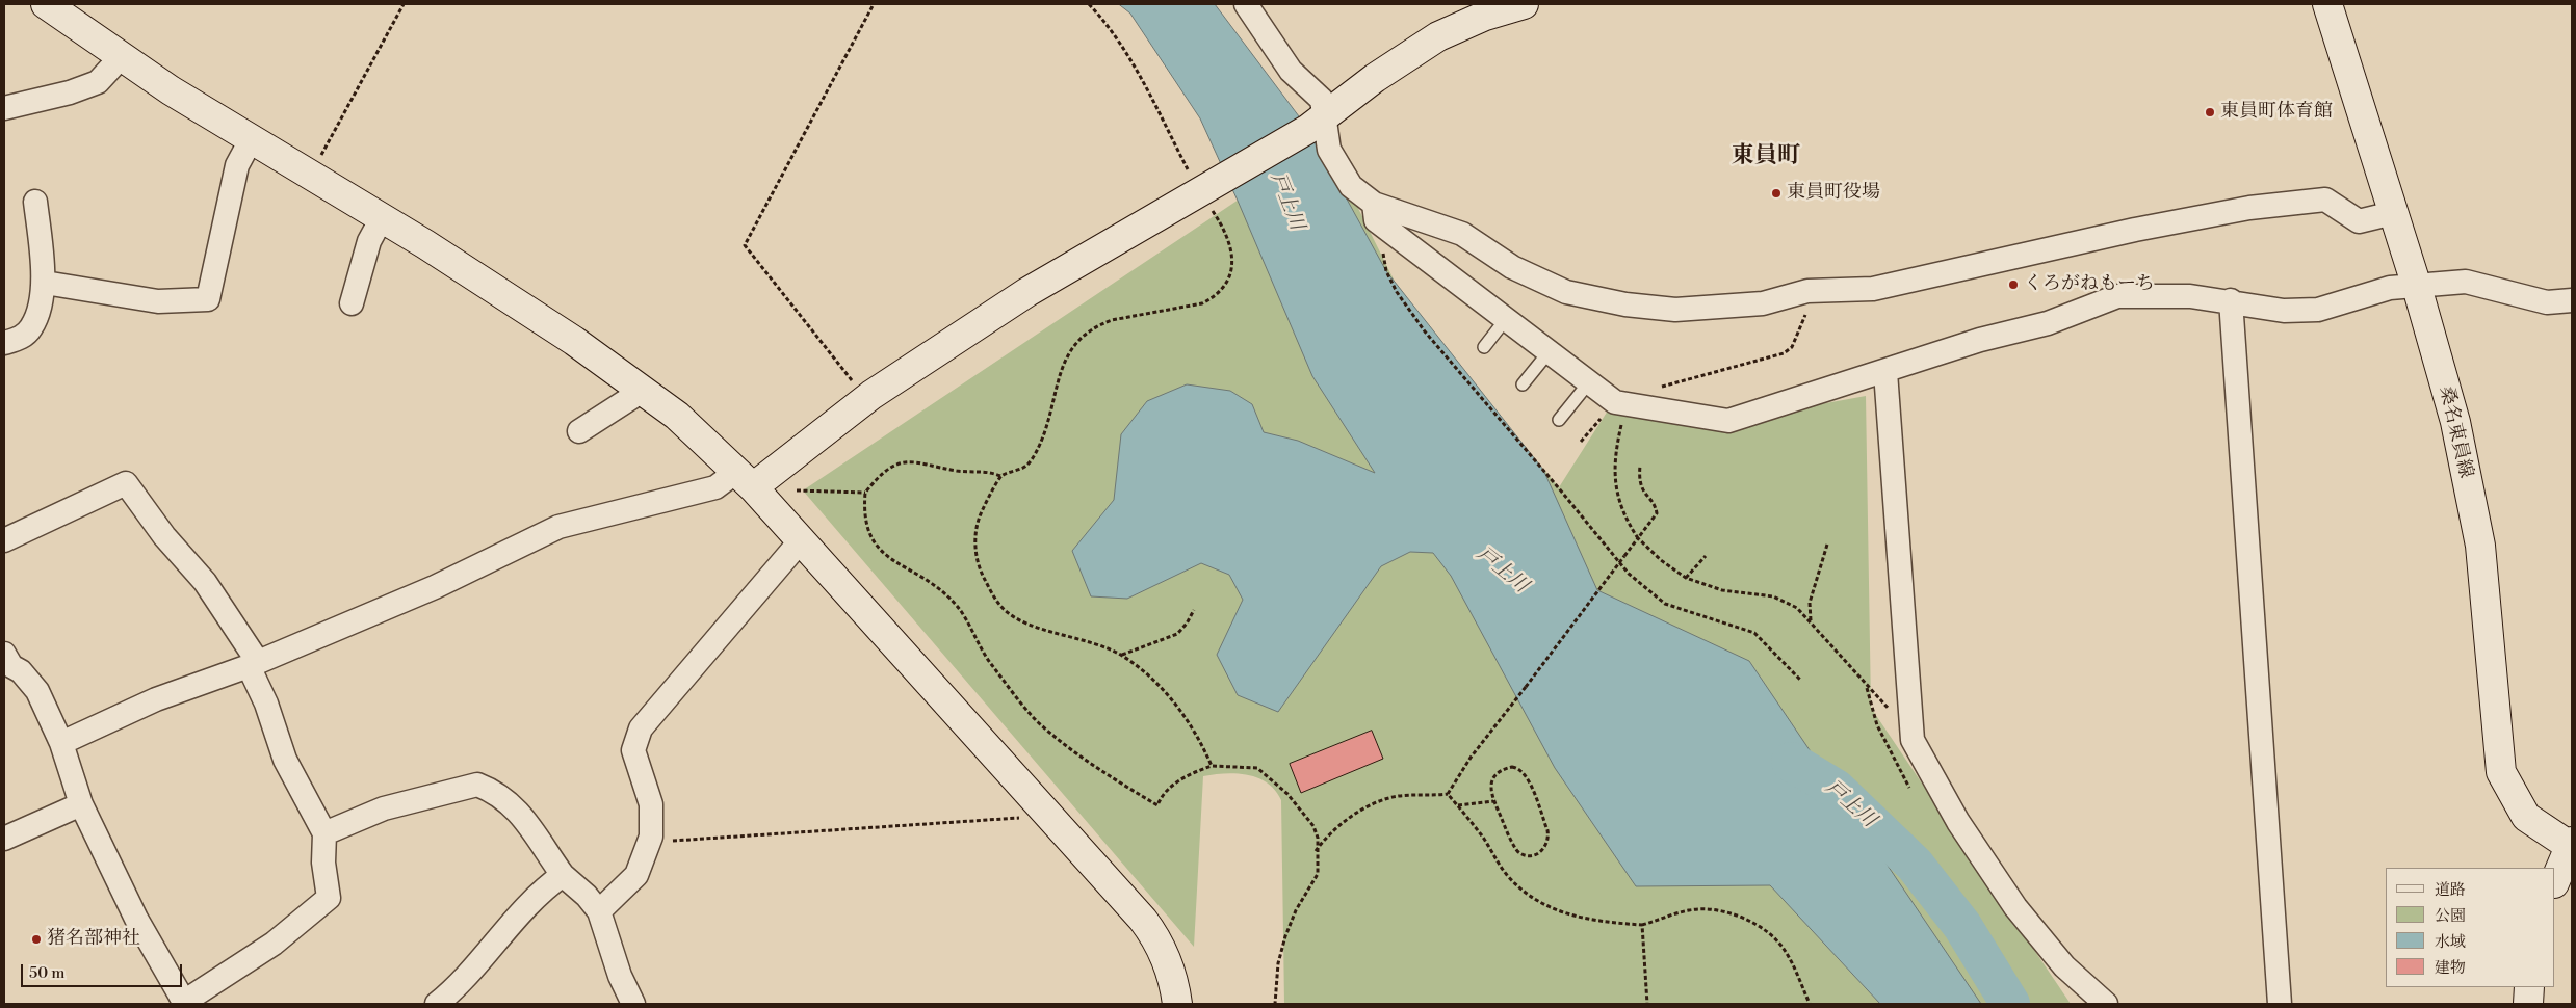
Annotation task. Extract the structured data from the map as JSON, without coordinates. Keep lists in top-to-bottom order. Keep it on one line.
{"streets":{"street":["桑名東員線"]},"districts":["東員町"],"water":["戸上川"],"places":["東員町体育館","東員町役場","くろがねもーち","猪名部神社"],"legend":["道路","公園","水域","建物"],"scale_bar":"50 m"}
